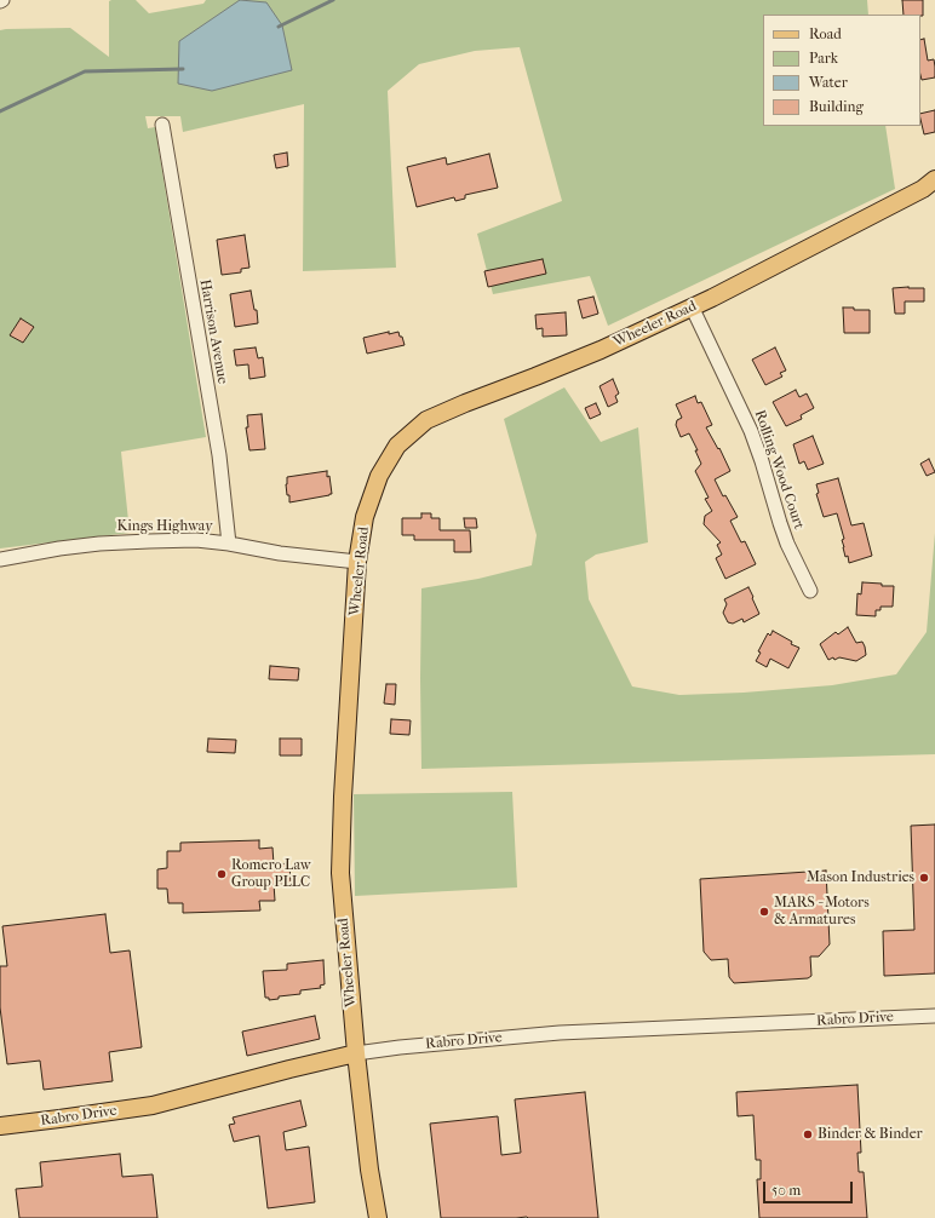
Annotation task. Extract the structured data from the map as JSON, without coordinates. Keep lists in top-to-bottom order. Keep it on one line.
{"streets":{"main road":["Wheeler Road","Rabro Drive"],"street":["Harrison Avenue","Rolling Wood Court","Kings Highway"]},"crossings":[["Wheeler Road","Rolling Wood Court"],["Wheeler Road","Kings Highway"],["Wheeler Road","Rabro Drive"],["Harrison Avenue","Kings Highway"]],"places":["Romero Law Group PLLC","Mason Industries","MARS - Motors & Armatures","Binder & Binder"],"legend":["Road","Park","Water","Building"],"scale_bar":"50 m"}
